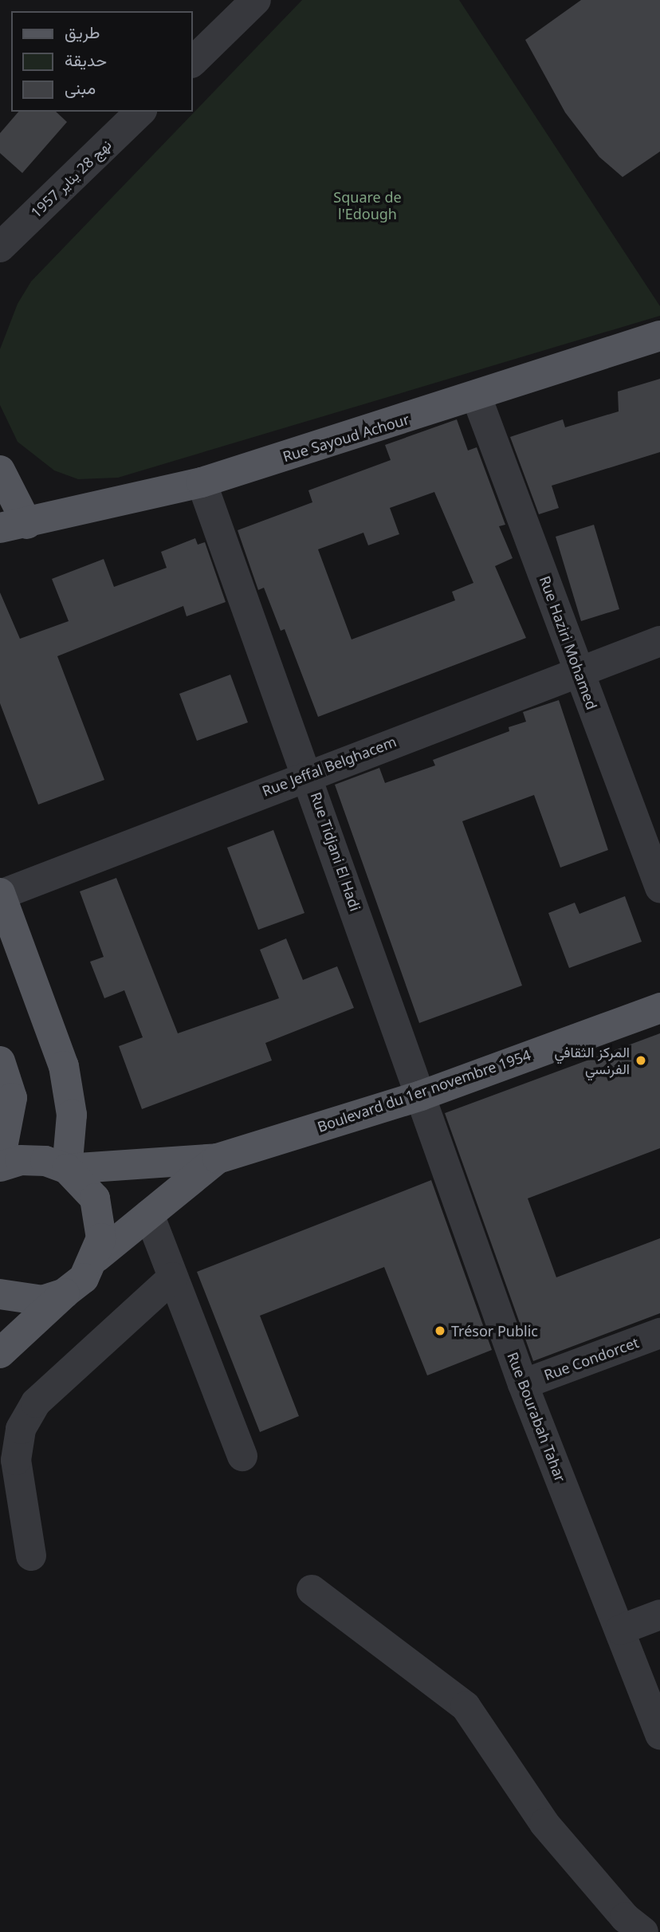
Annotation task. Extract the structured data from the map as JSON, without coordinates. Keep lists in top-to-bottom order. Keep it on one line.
{"streets":{"main road":["Rue Sayoud Achour","Boulevard du 1er novembre 1954"],"street":["نهج 28 يناير 1957","Rue Haziri Mohamed","Rue Jeffal Belghacem","Rue Tidjani El Hadi","Rue Condorcet","Rue Bourabah Tahar"]},"crossings":[["Rue Sayoud Achour","Rue Haziri Mohamed"],["Rue Sayoud Achour","Rue Tidjani El Hadi"],["Rue Haziri Mohamed","Rue Jeffal Belghacem"],["Rue Jeffal Belghacem","Rue Tidjani El Hadi"],["Rue Tidjani El Hadi","Boulevard du 1er novembre 1954"],["Rue Tidjani El Hadi","Rue Bourabah Tahar"],["Boulevard du 1er novembre 1954","Rue Bourabah Tahar"],["Rue Condorcet","Rue Bourabah Tahar"]],"parks":["Square de l'Edough"],"places":["المركز الثقافي الفرنسي","Trésor Public"],"legend":["طريق","حديقة","مبنى"]}
